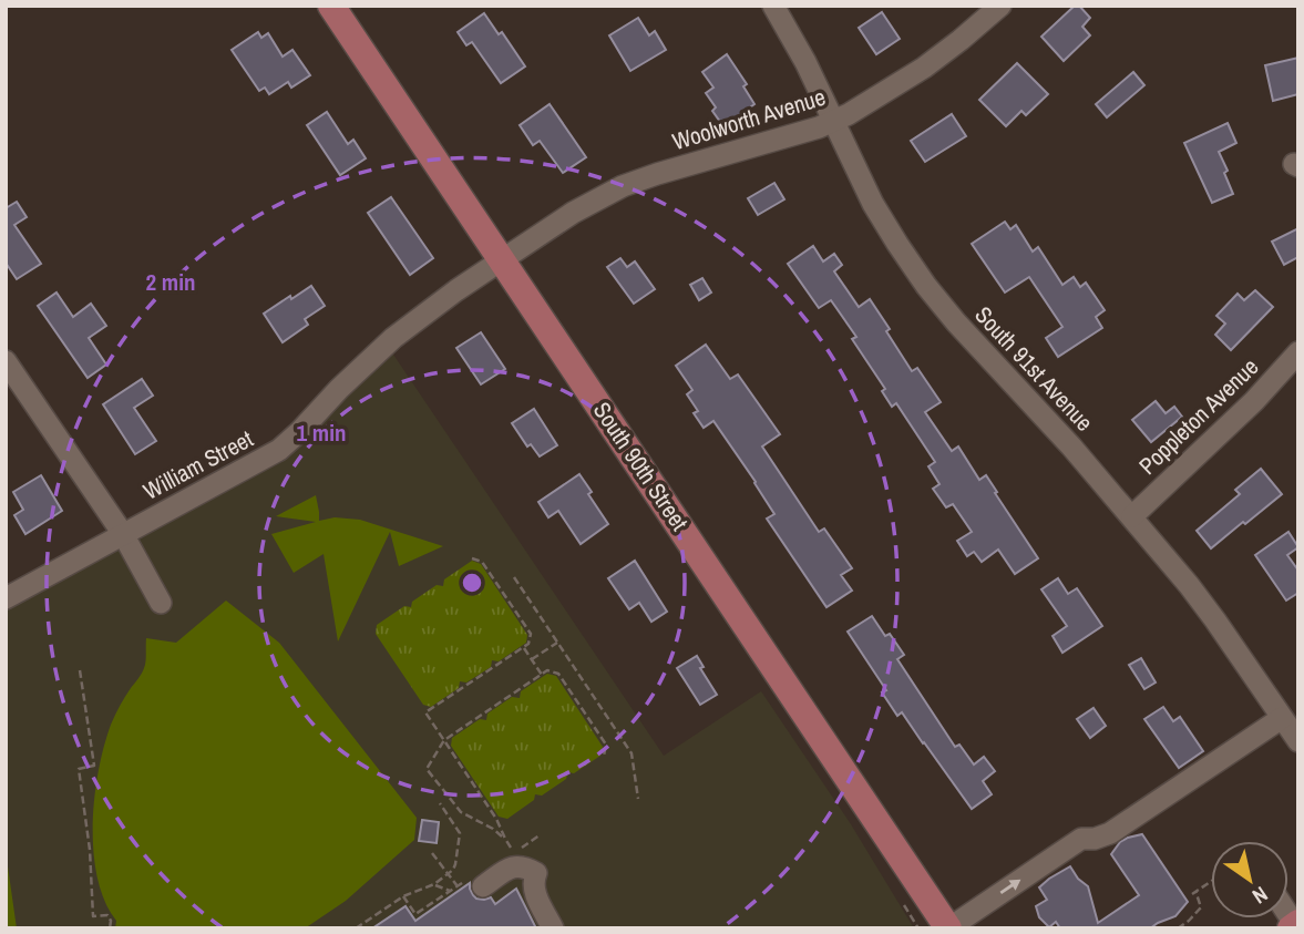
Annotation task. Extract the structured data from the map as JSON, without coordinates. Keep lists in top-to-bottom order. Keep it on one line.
{"streets":{"main road":["South 90th Street"],"street":["Woolworth Avenue","South 91st Avenue","Poppleton Avenue","William Street"]},"crossings":[["Woolworth Avenue","South 91st Avenue"],["Woolworth Avenue","William Street"],["Woolworth Avenue","South 90th Street"],["South 91st Avenue","Poppleton Avenue"],["William Street","South 90th Street"]],"north":"bottom right","rings":["2 min","1 min"]}
